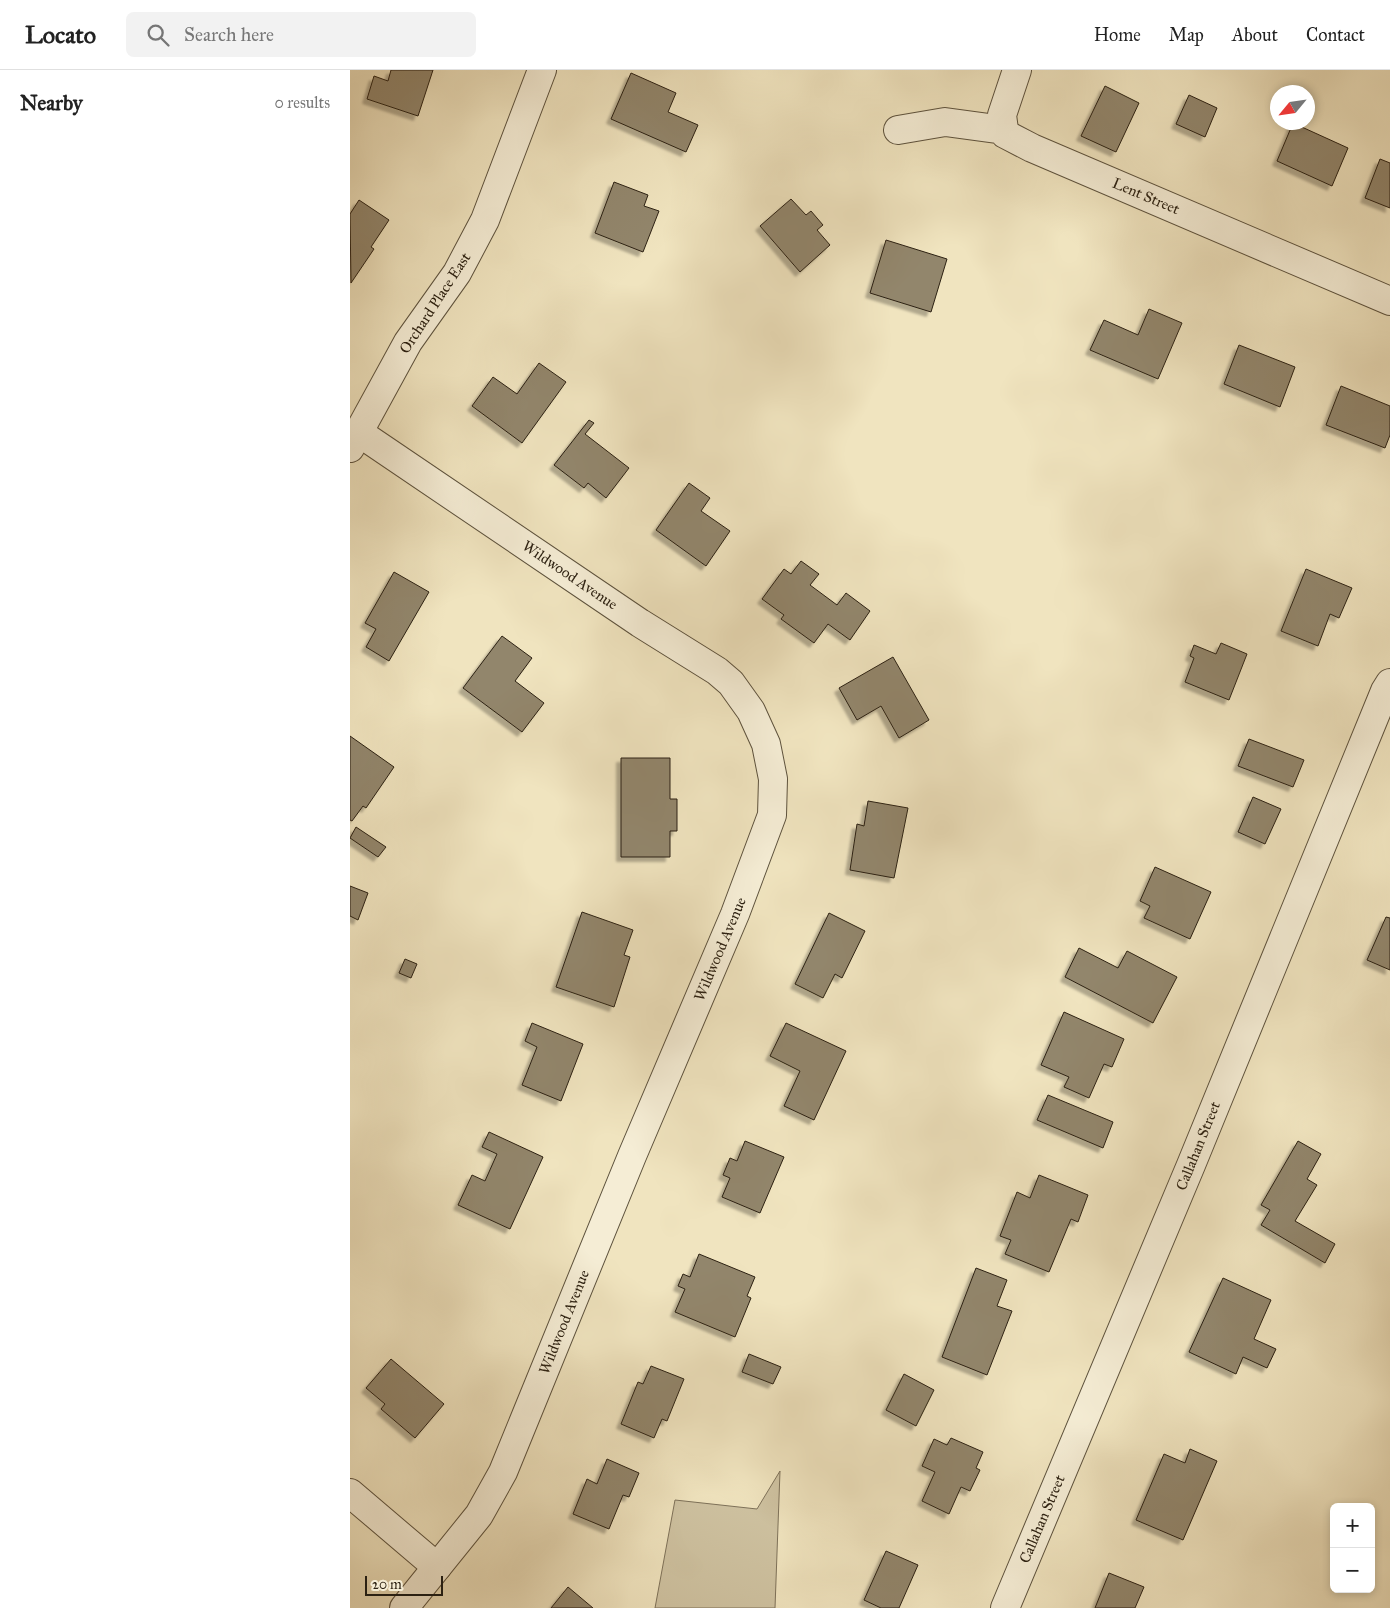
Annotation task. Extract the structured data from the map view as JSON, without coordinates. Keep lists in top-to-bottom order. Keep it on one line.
{"streets":{"street":["Lent Street","Orchard Place East","Wildwood Avenue","Callahan Street"]},"crossings":[["Orchard Place East","Wildwood Avenue"]],"scale_bar":"20 m","north":"bottom left","page":{"header":"Locato","search":"Search here","nav":["Home","Map","About","Contact"],"heading":["Nearby","0 results"],"map_buttons":["+","−"],"scale":"20 m"}}
